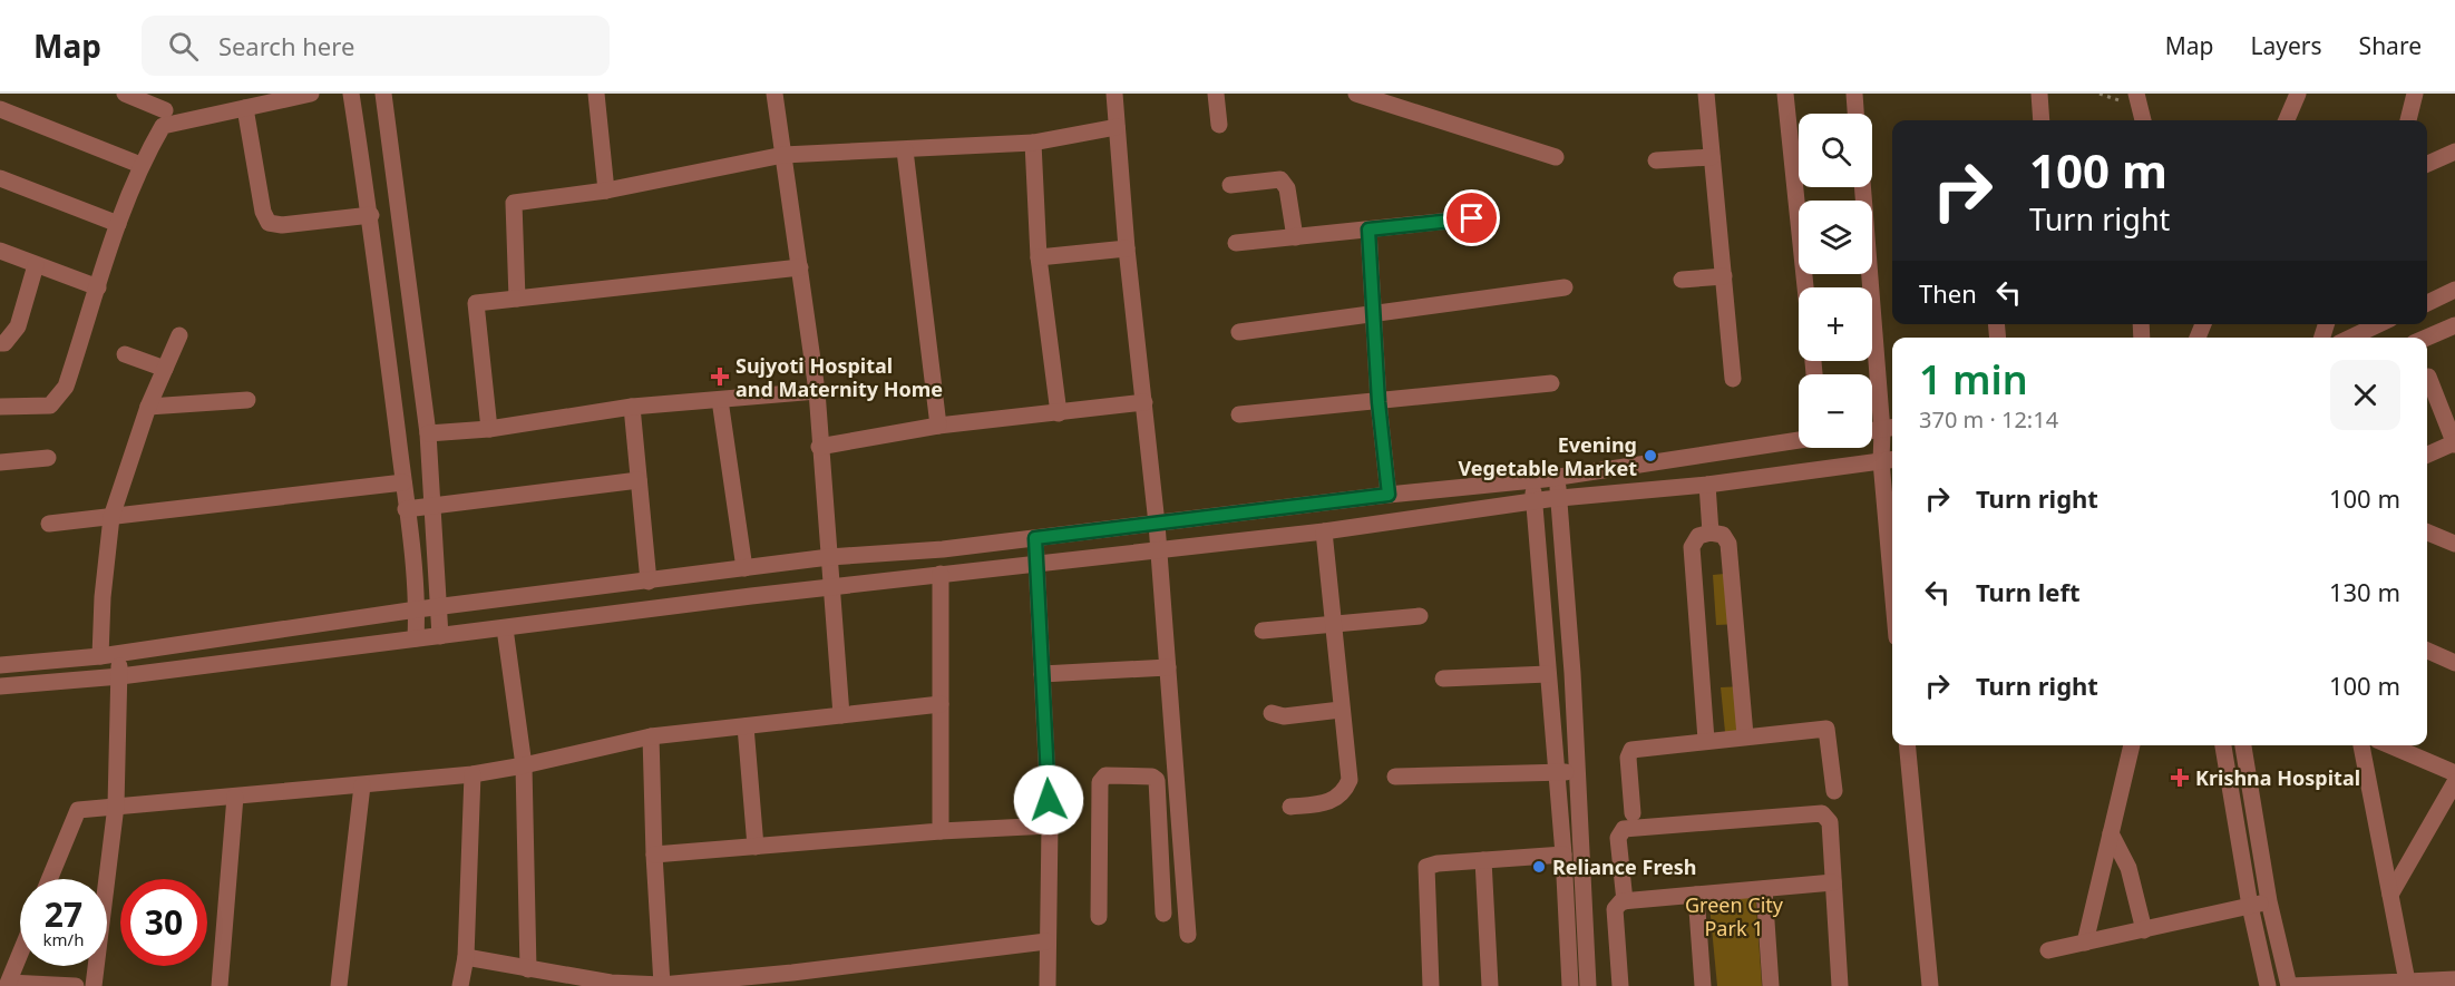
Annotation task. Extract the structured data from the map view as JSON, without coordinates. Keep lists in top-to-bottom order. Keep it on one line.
{"parks":["Green City Park 1"],"places":{"health":["Sujyoti Hospital and Maternity Home","Krishna Hospital"],"other":["Evening Vegetable Market","Reliance Fresh"]},"page":{"header":"Map","search":"Search here","nav":["Map","Layers","Share"],"map_buttons":["+","−"],"turn":["100 m","Turn right"],"then":"Then","heading":["1 min","370 m · 12:14"],"list":[{"name":"Turn right","value":"100 m"},{"name":"Turn left","value":"130 m"},{"name":"Turn right","value":"100 m"}],"speed":"27 km/h","limit":"30"}}
